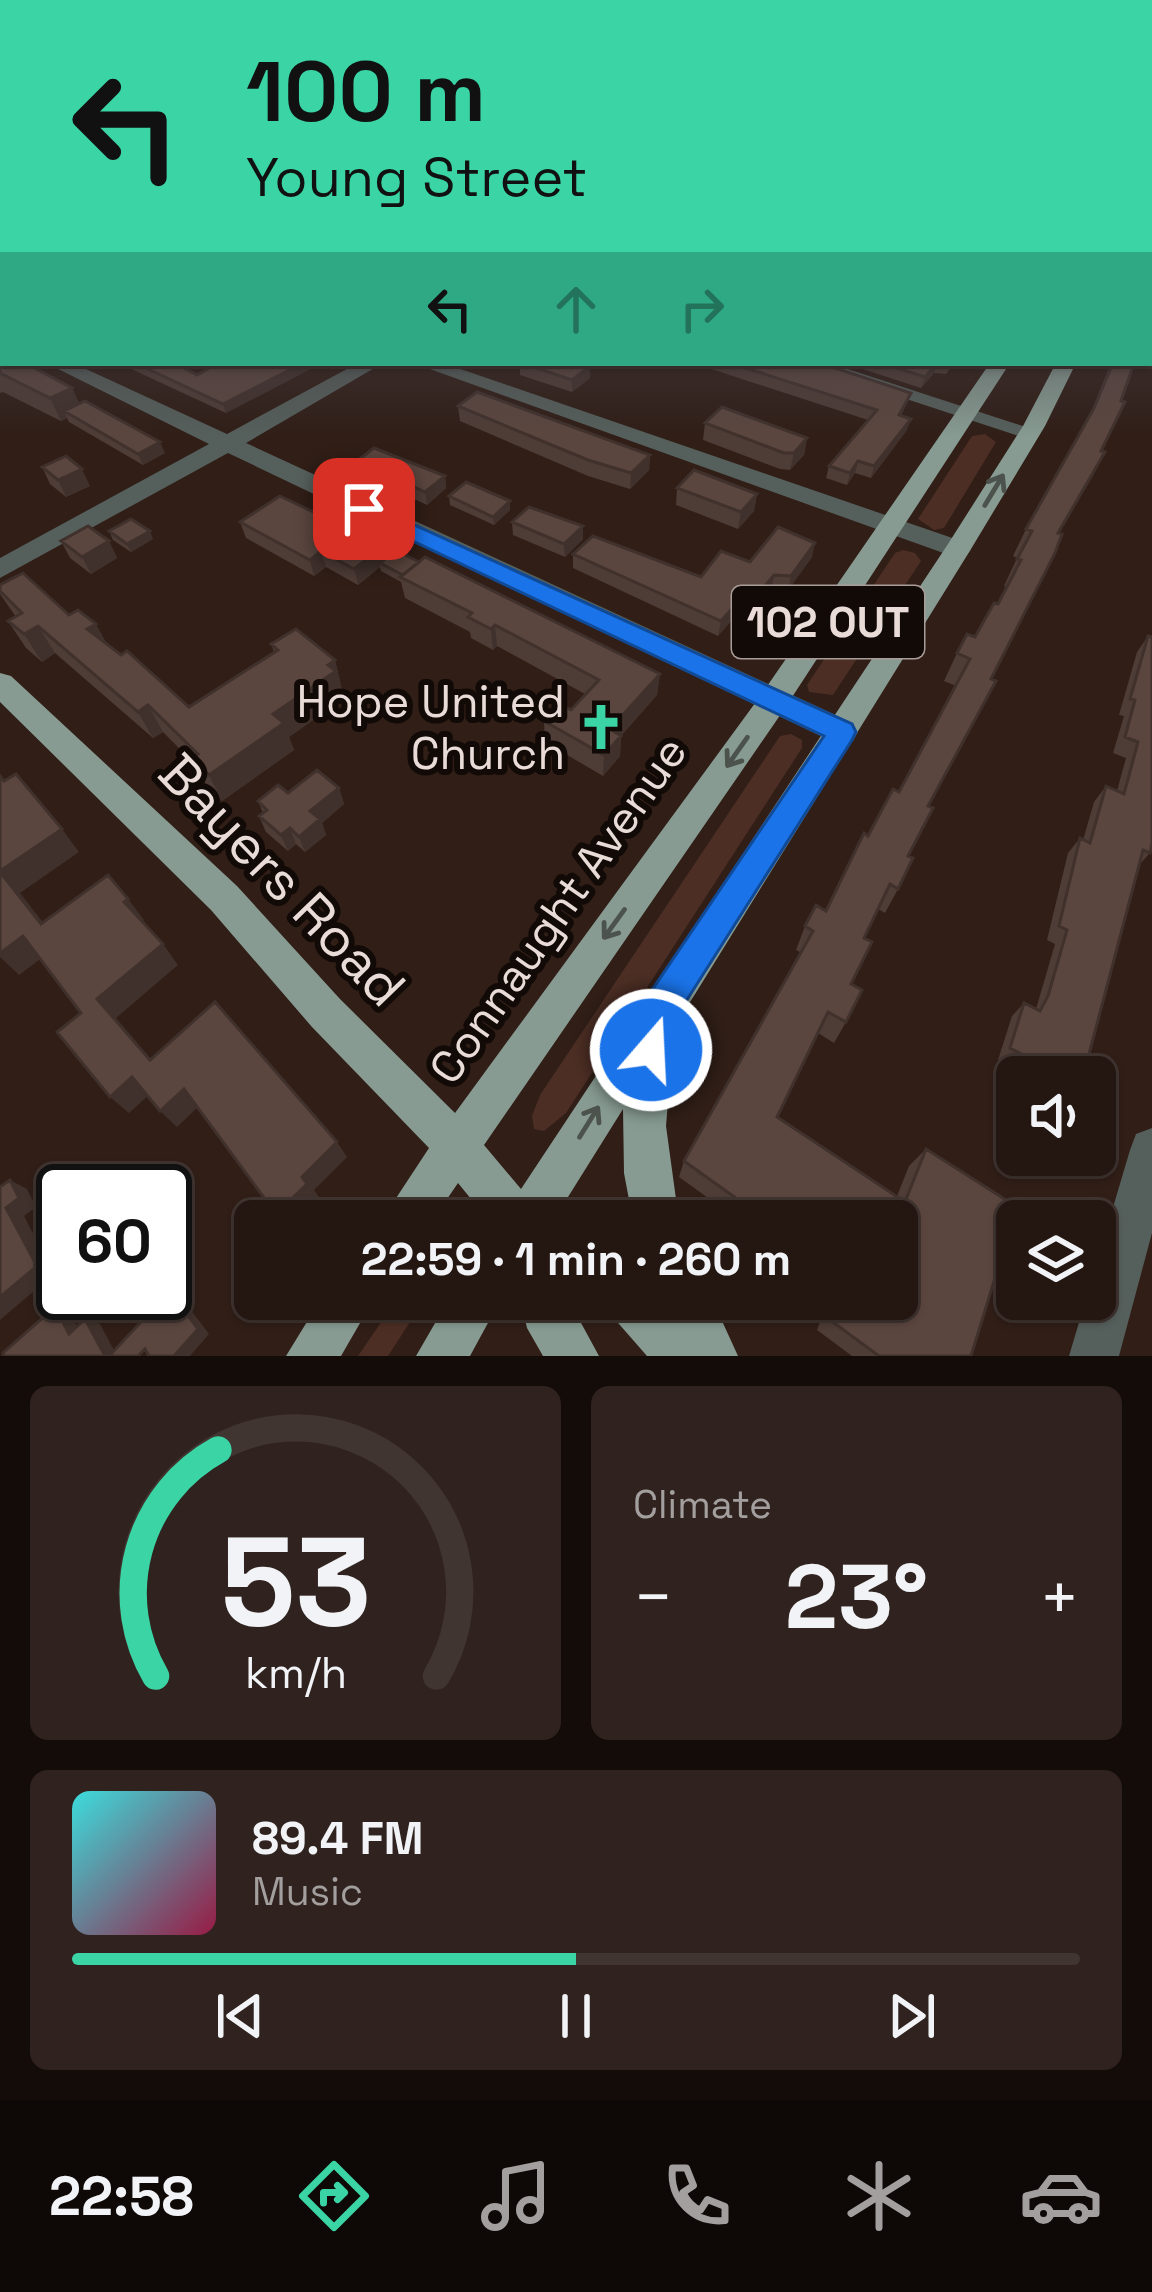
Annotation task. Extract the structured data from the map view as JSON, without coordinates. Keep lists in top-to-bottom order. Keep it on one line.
{"streets":{"main road":["102 OUT","Bayers Road","Connaught Avenue"]},"crossings":[["Bayers Road","Connaught Avenue"]],"places":{"church":["Hope United Church"]},"page":{"turn":["100 m","Young Street"],"limit":"60","trip":"22:59 · 1 min · 260 m","tile":"Climate","heat":["−","23°","+"],"song":["89.4 FM","Music"],"tabs":"22:58","gauge":["53","km/h"]}}
